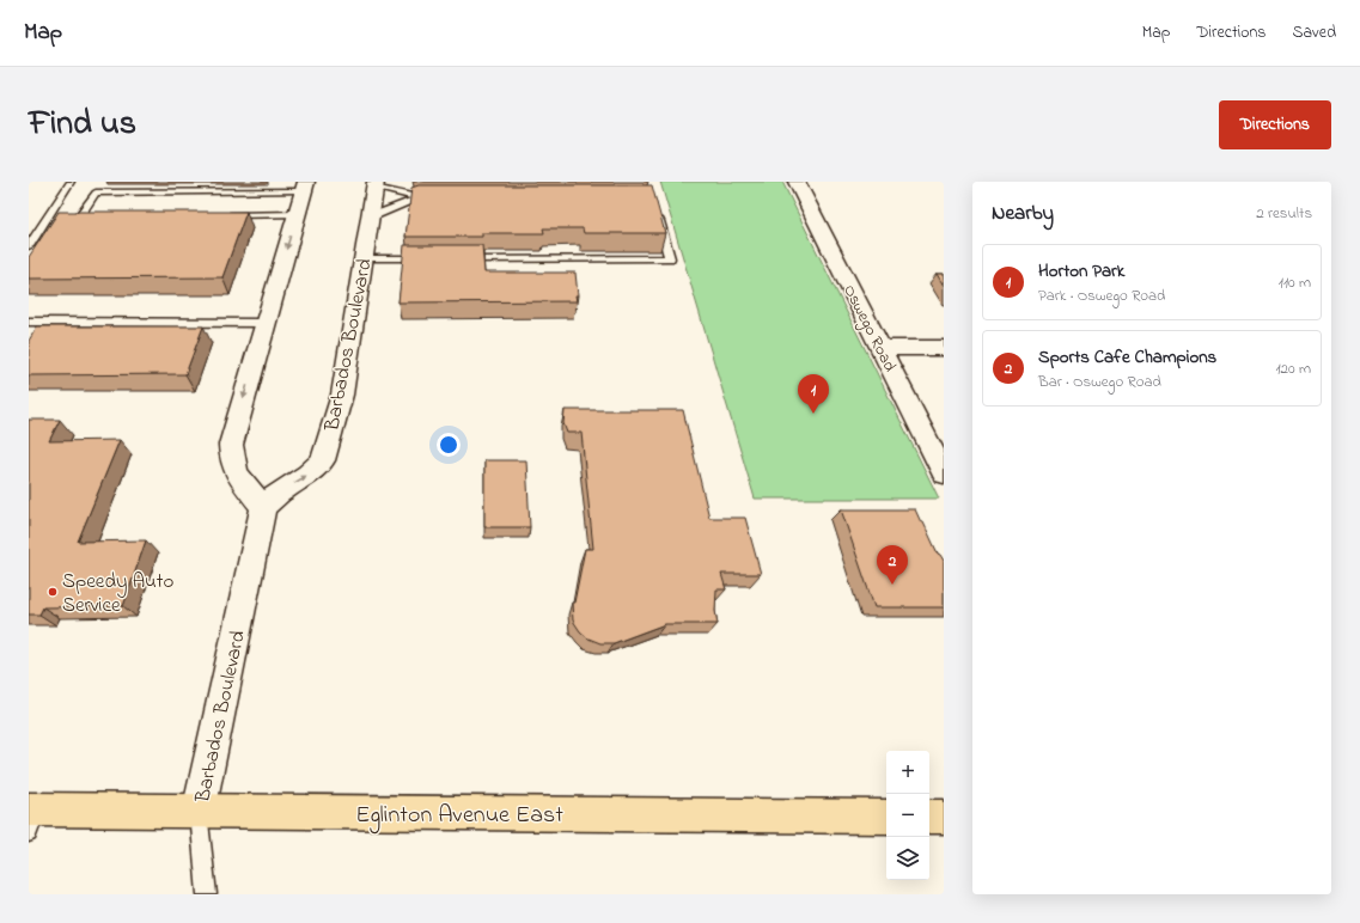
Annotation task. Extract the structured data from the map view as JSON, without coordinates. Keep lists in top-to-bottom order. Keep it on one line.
{"streets":{"main road":["Eglinton Avenue East"],"street":["Oswego Road","Barbados Boulevard"]},"crossings":[["Barbados Boulevard","Eglinton Avenue East"]],"one_way":["Barbados Boulevard"],"places":["Speedy Auto Service"],"page":{"header":"Map","nav":["Map","Directions","Saved"],"title":"Find us","buttons":"Directions","heading":["Nearby","2 results"],"list":[{"mark":"1","name":"Horton Park","note":"Park · Oswego Road","value":"110 m"},{"mark":"2","name":"Sports Cafe Champions","note":"Bar · Oswego Road","value":"120 m"}],"pins":["1","2"],"map_buttons":["+","−"]}}
